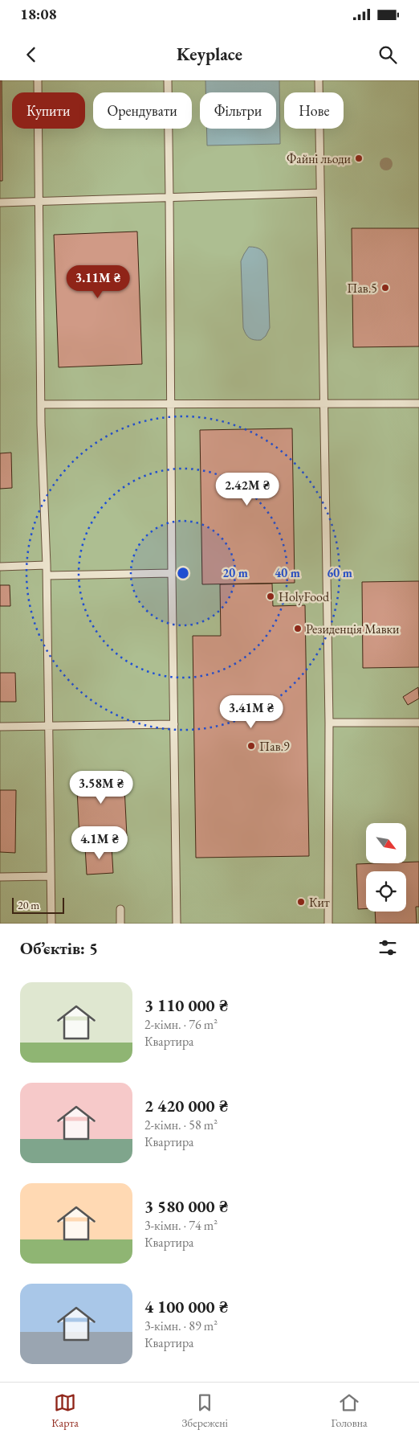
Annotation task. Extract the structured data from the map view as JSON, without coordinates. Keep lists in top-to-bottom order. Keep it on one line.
{"places":["Файні льоди","Пав.5","HolyFood","Резиденція Мавки","Пав.9","Кит"],"scale_bar":"20 m","north":"bottom right","page":{"status":"18:08","header":"Keyplace","chip":["Купити","Орендувати","Фільтри","Нове"],"price":["3.11M ₴","2.42M ₴","3.41M ₴","3.58M ₴","4.1M ₴"],"scale":"20 m","heading":"Об’єктів: 5","list":[{"name":"3 110 000 ₴","note":"2-кімн. · 76 m² · Квартира"},{"name":"2 420 000 ₴","note":"2-кімн. · 58 m² · Квартира"},{"name":"3 580 000 ₴","note":"3-кімн. · 74 m² · Квартира"},{"name":"4 100 000 ₴","note":"3-кімн. · 89 m² · Квартира"}],"tabs":["Карта","Збережені","Головна"]},"rings":["20 m","40 m","60 m"]}
